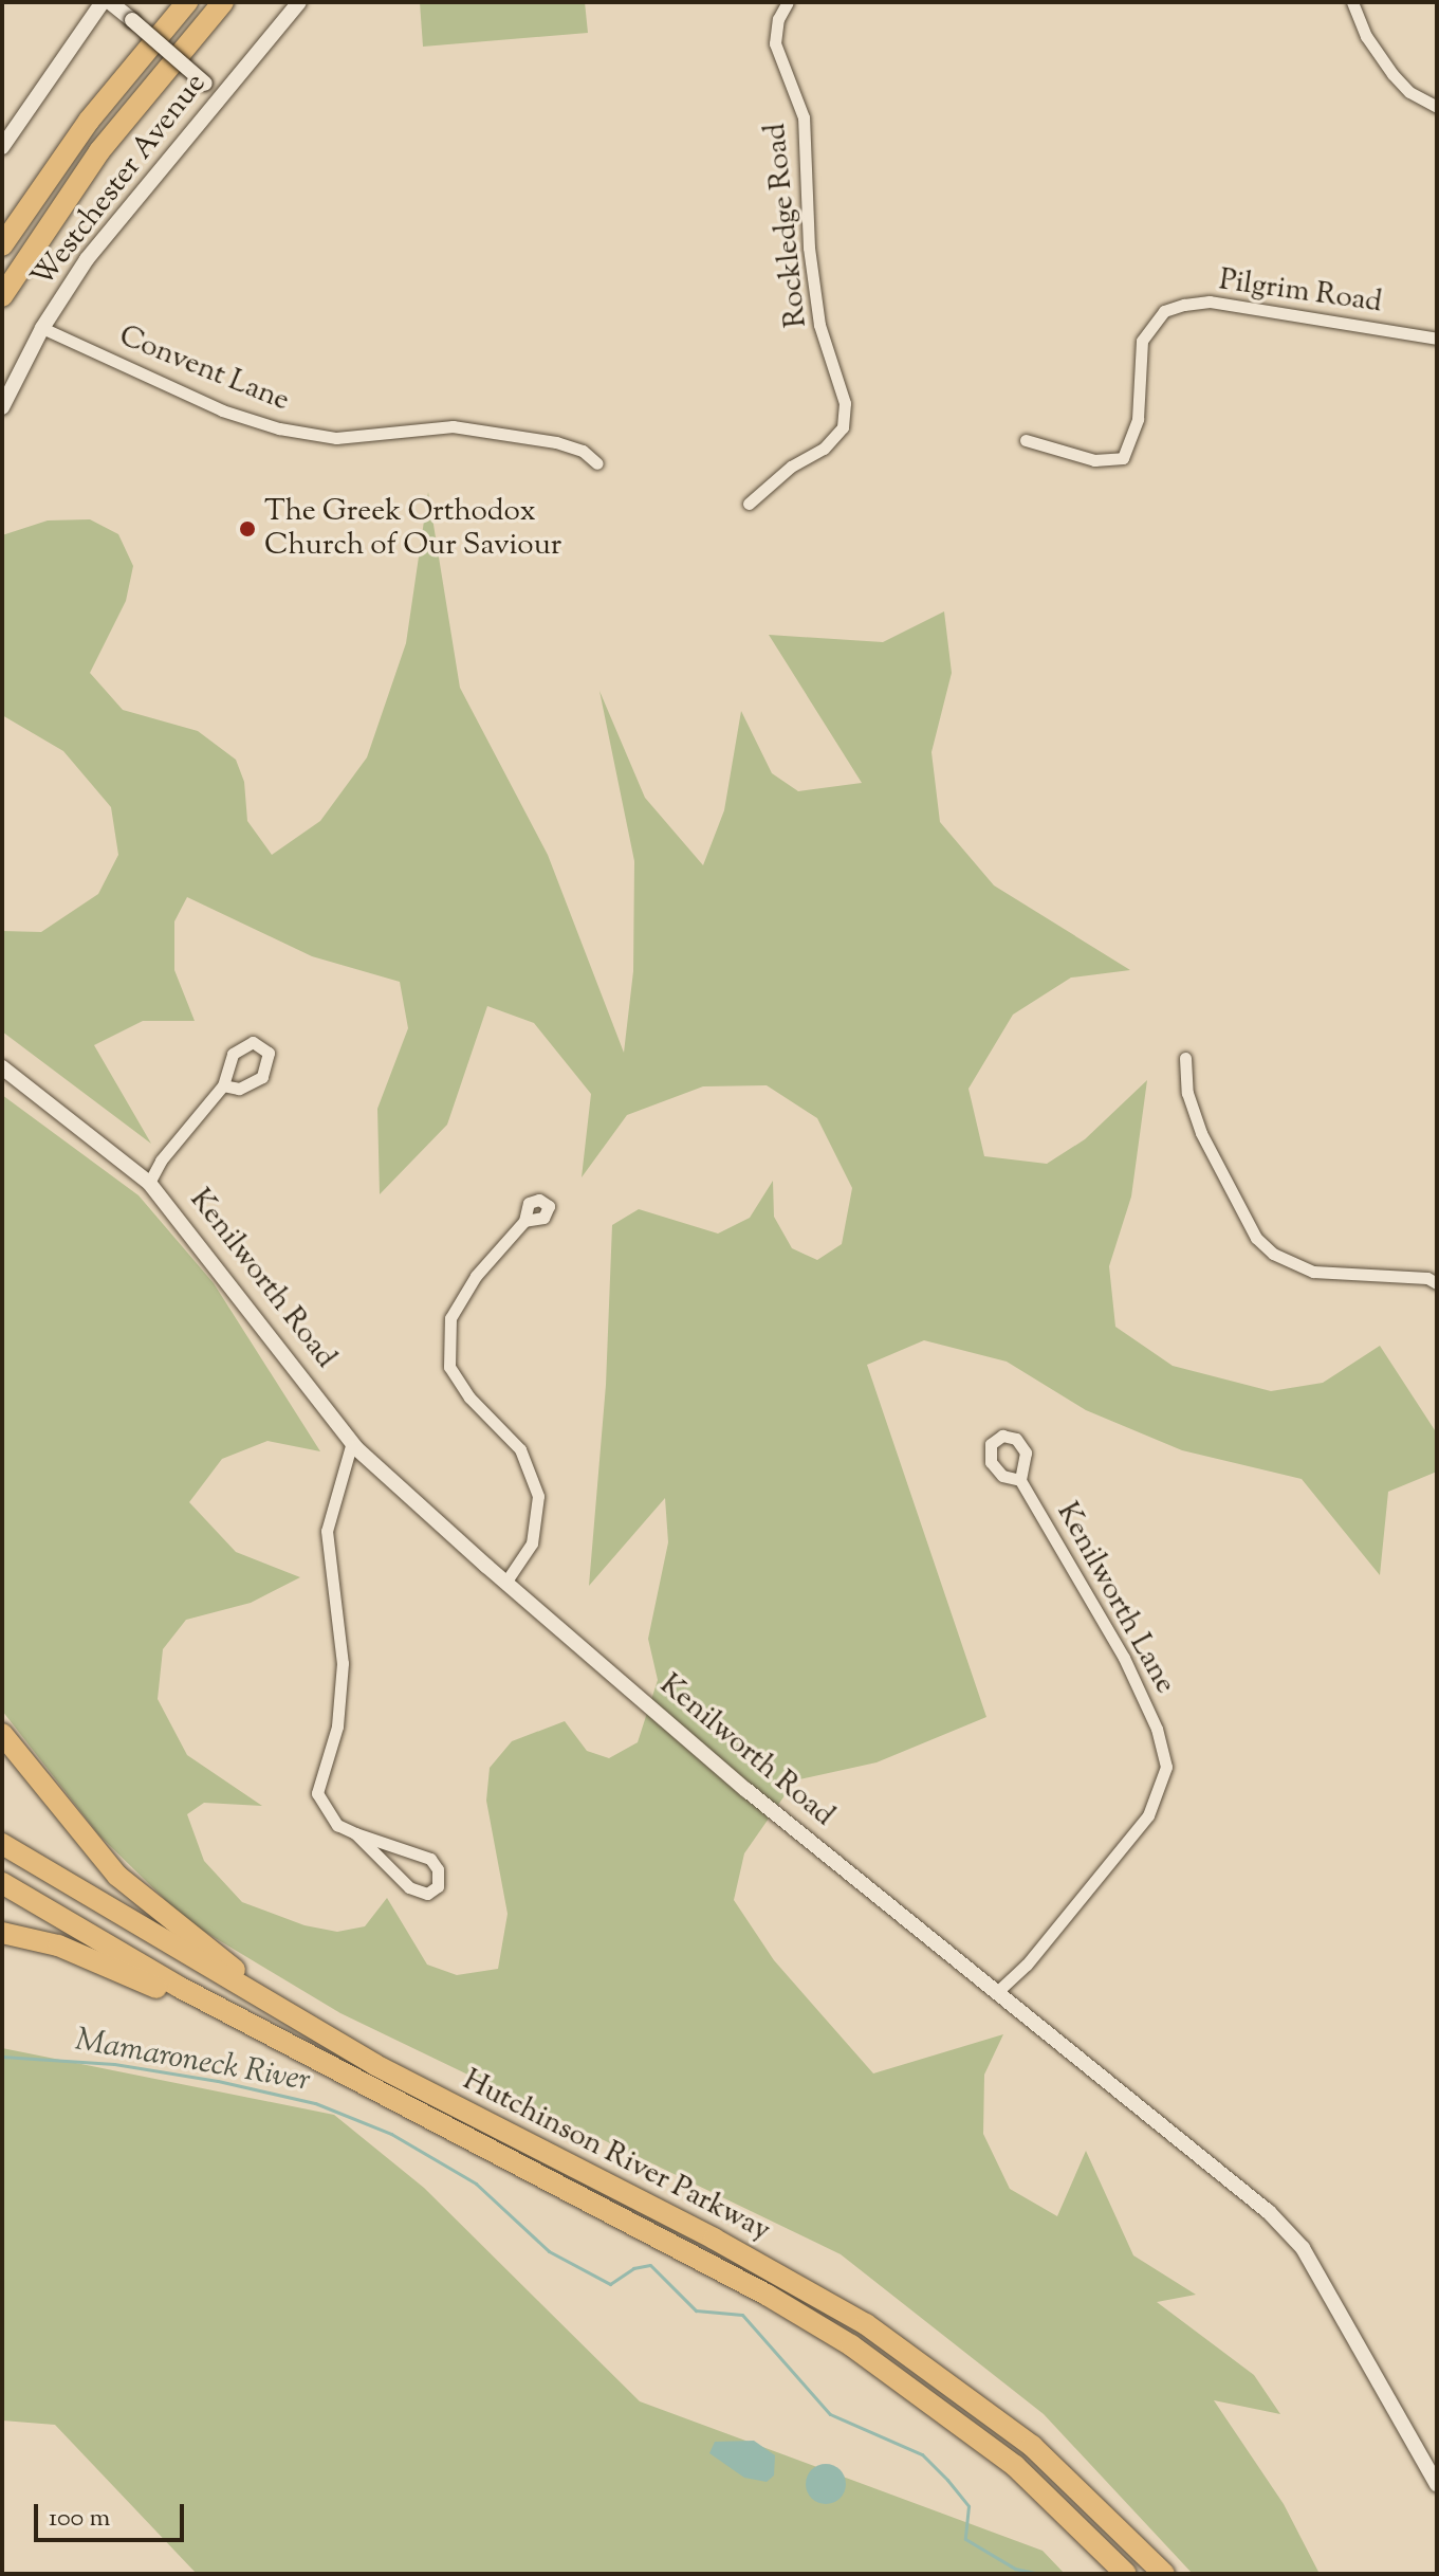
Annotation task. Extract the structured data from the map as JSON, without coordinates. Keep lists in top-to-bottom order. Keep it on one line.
{"streets":{"highway":["Hutchinson River Parkway"],"street":["Westchester Avenue","Rockledge Road","Pilgrim Road","Convent Lane","Kenilworth Road","Kenilworth Lane"]},"crossings":[["Westchester Avenue","Convent Lane"],["Kenilworth Road","Kenilworth Lane"]],"water":["Mamaroneck River"],"places":["The Greek Orthodox Church of Our Saviour"],"scale_bar":"100 m"}
